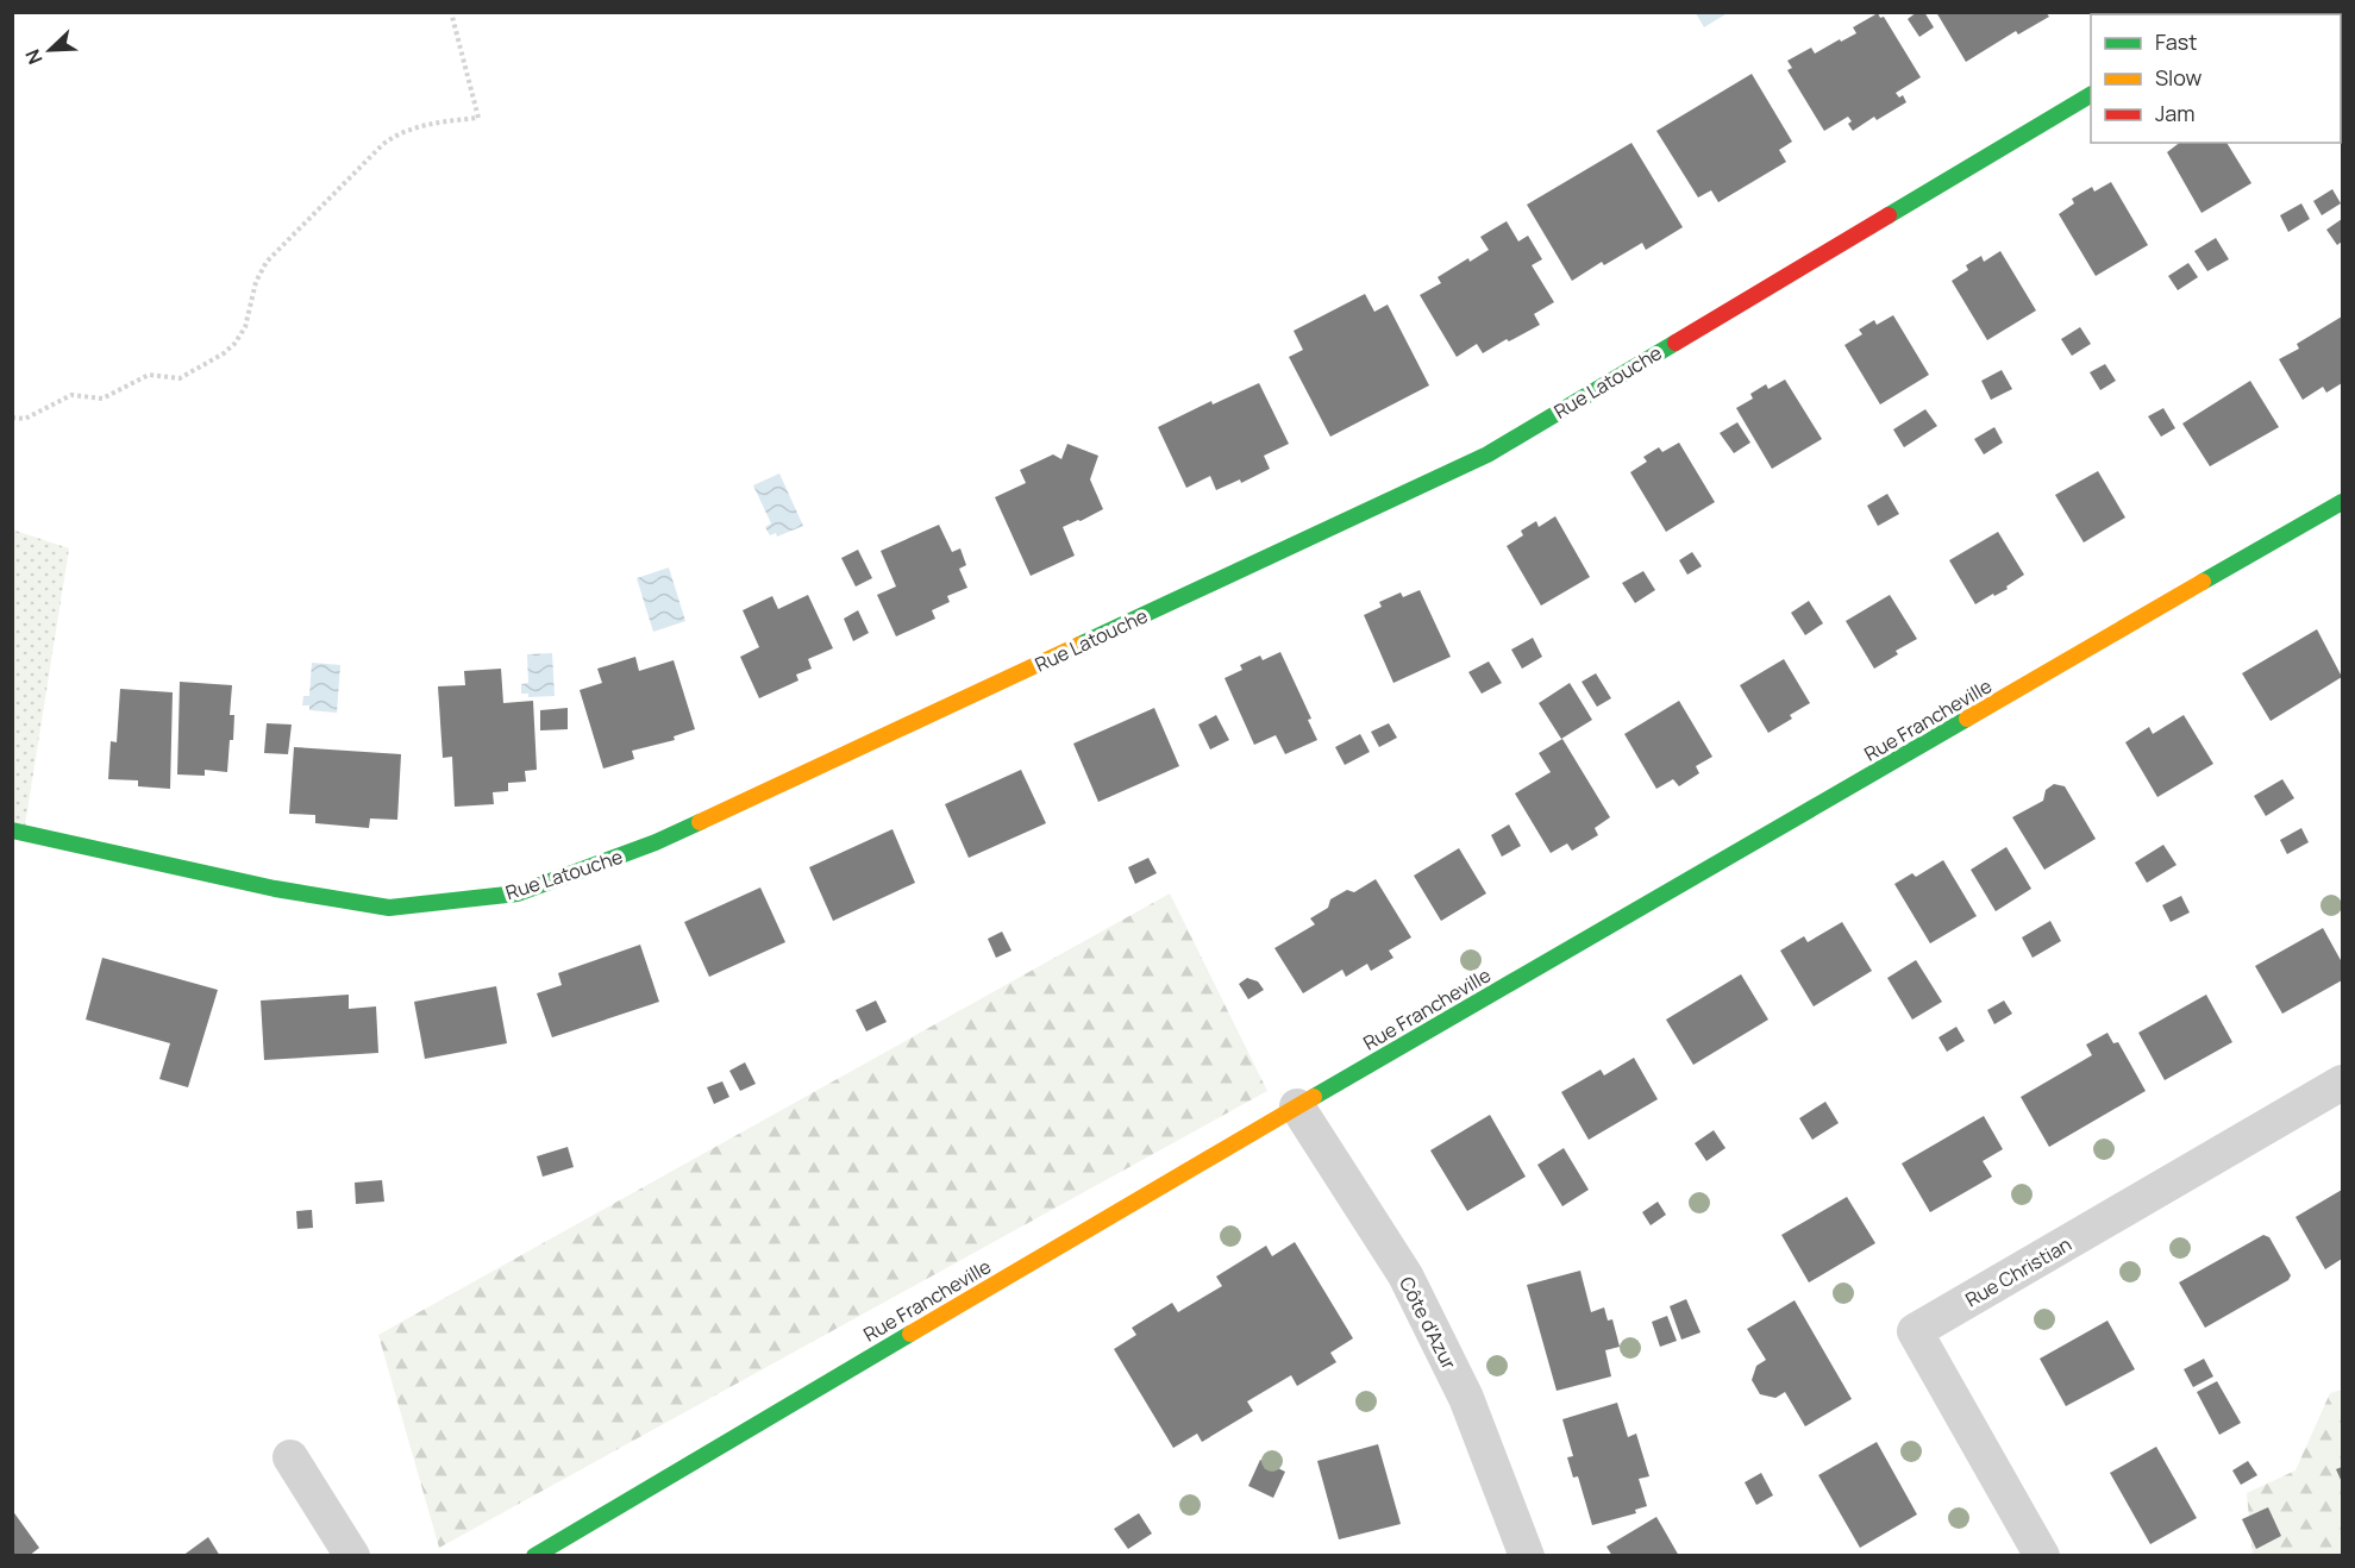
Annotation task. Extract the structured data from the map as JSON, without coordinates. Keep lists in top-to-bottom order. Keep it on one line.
{"streets":{"street":["Rue Latouche","Rue Francheville","Rue Christian","Côte d'Azur"]},"crossings":[["Rue Francheville","Côte d'Azur"]],"legend":["Fast","Slow","Jam"],"north":"bottom left"}
